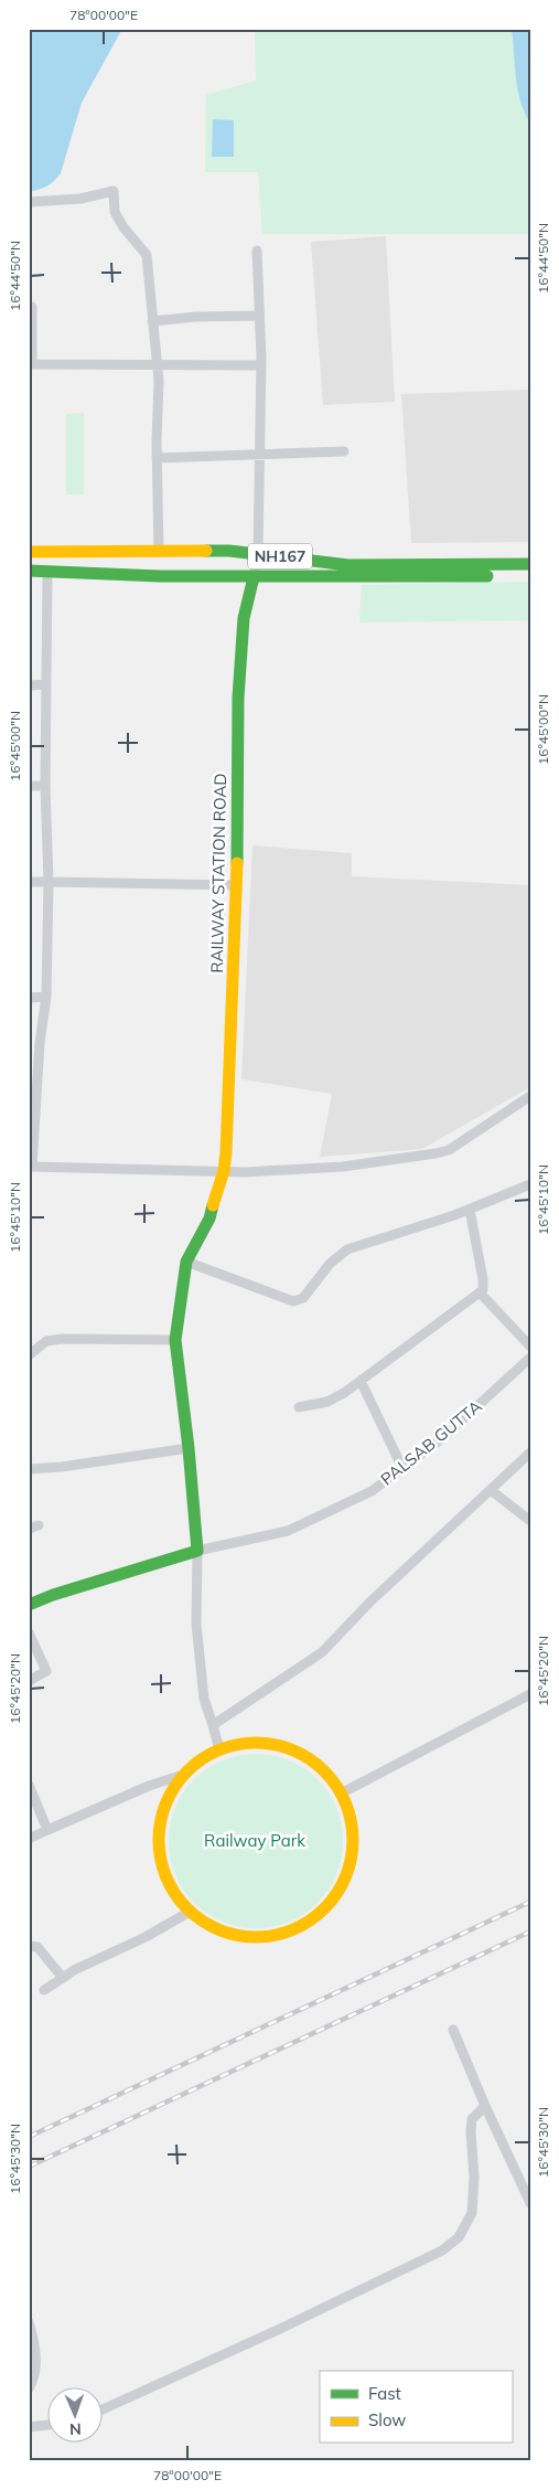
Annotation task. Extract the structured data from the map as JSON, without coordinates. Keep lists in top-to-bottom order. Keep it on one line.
{"streets":{"main road":["NH167","RAILWAY STATION ROAD"],"street":["PALSAB GUTTA"]},"crossings":[["NH167","RAILWAY STATION ROAD"]],"parks":["Railway Park"],"legend":["Fast","Slow"],"north":"bottom","coordinates":["78°00'00\"E","16°44'50\"N","16°45'00\"N","16°45'10\"N","16°45'20\"N","16°45'30\"N"]}
